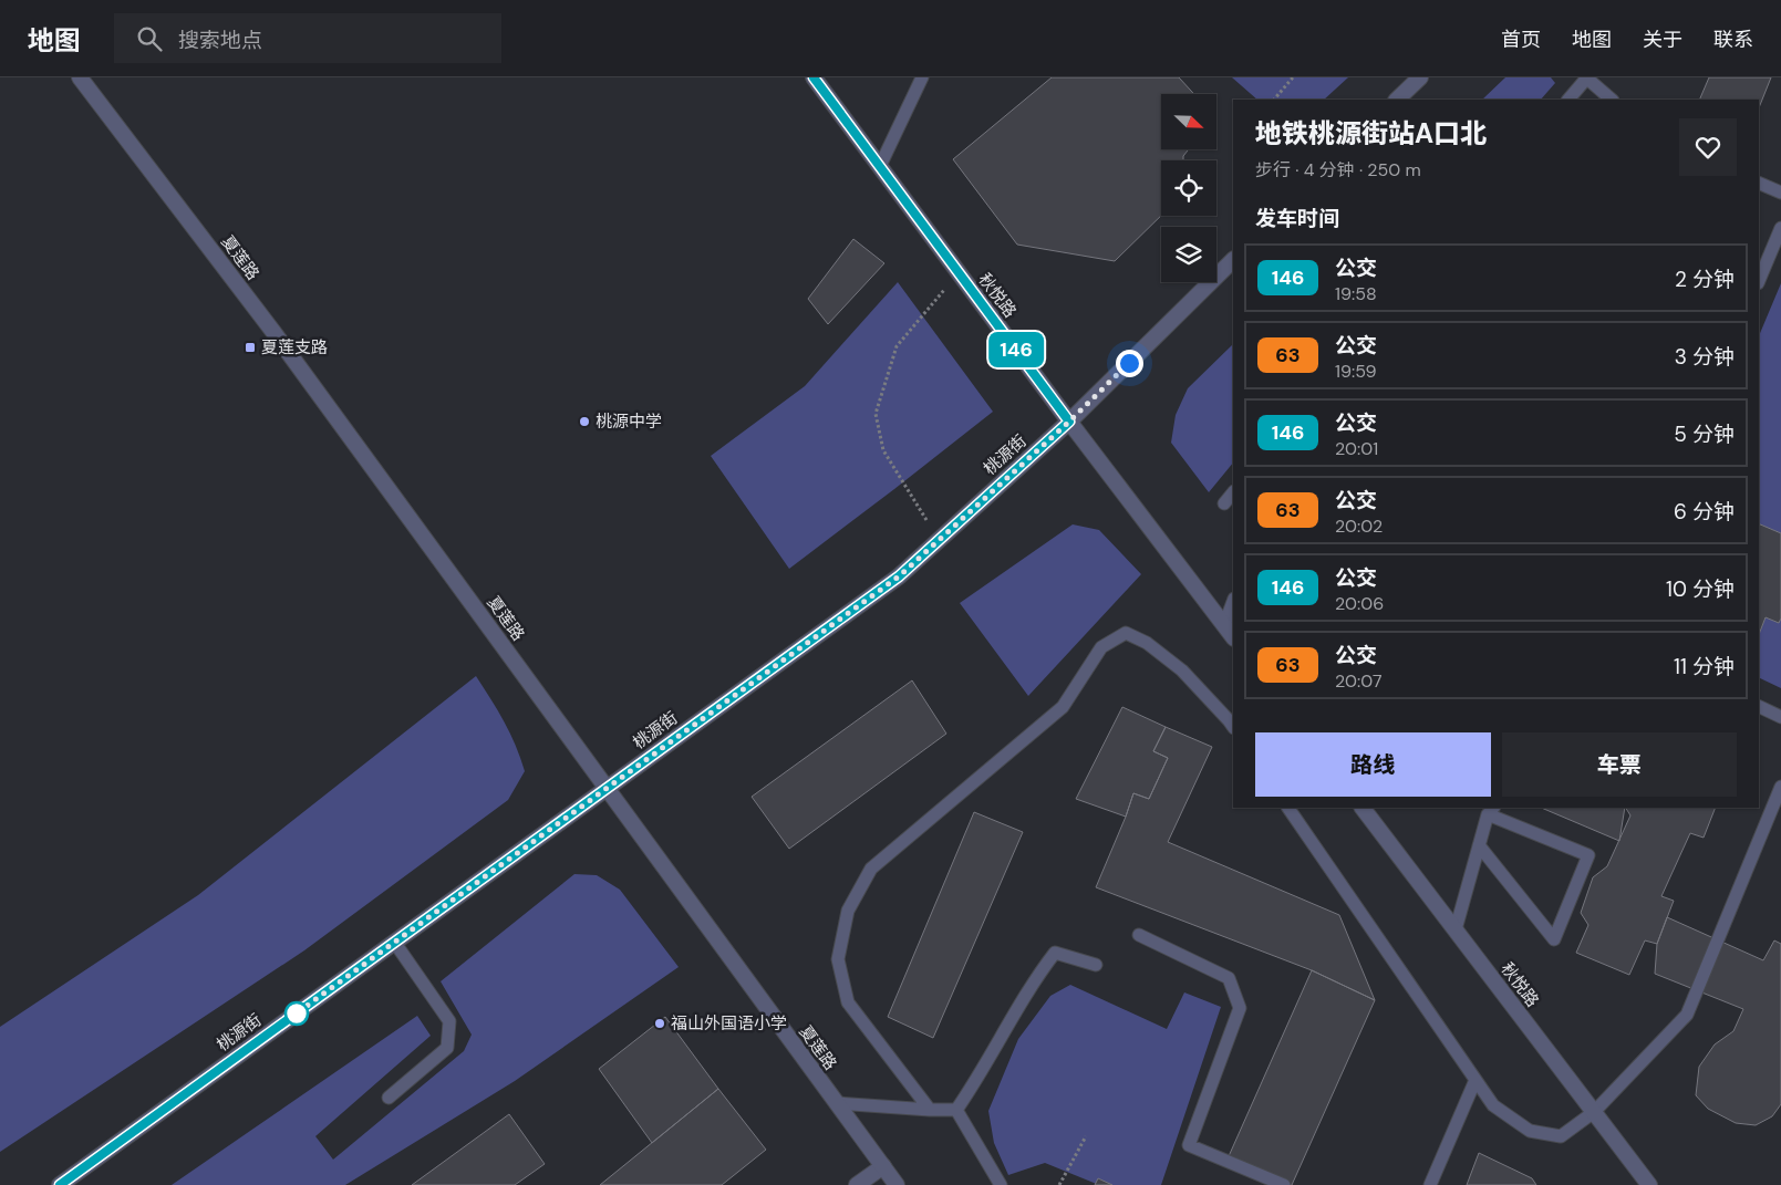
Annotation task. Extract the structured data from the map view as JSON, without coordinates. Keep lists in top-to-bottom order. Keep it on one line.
{"streets":{"street":["夏莲路","秋悦路","桃源街"]},"crossings":[["夏莲路","桃源街"],["秋悦路","桃源街"]],"places":{"transit":["夏莲支路"],"other":["桃源中学","福山外国语小学"]},"lines":["bus line 146"],"north":"bottom right","page":{"header":"地图","search":"搜索地点","nav":["首页","地图","关于","联系"],"on_map":"146","heading":[["地铁桃源街站A口北","步行 · 4 分钟 · 250 m"],"发车时间"],"list":[{"mark":"146","name":"公交","note":"19:58","value":"2 分钟"},{"mark":"63","name":"公交","note":"19:59","value":"3 分钟"},{"mark":"146","name":"公交","note":"20:01","value":"5 分钟"},{"mark":"63","name":"公交","note":"20:02","value":"6 分钟"},{"mark":"146","name":"公交","note":"20:06","value":"10 分钟"},{"mark":"63","name":"公交","note":"20:07","value":"11 分钟"}],"buttons":["路线","车票"]}}
